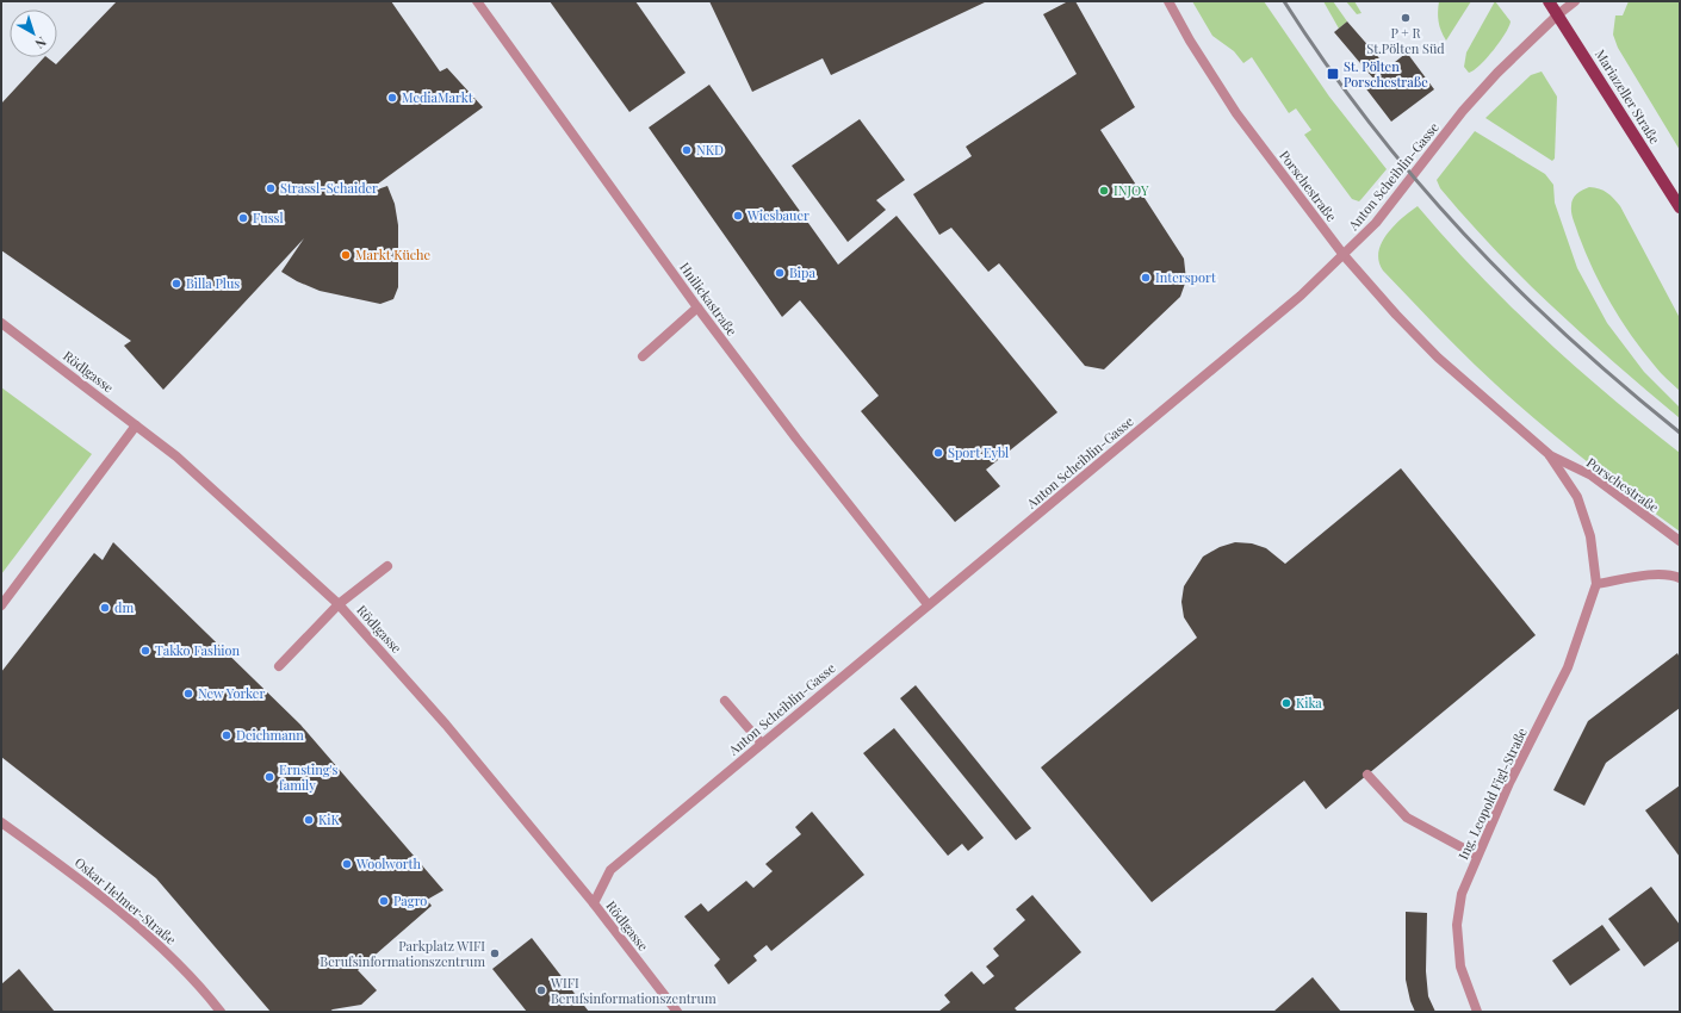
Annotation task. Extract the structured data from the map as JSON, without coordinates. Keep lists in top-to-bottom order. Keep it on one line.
{"streets":{"main road":["Mariazeller Straße"],"street":["Anton Scheiblin-Gasse","Porschestraße","Hnilickastraße","Rödlgasse","Ing. Leopold Figl-Straße","Oskar Helmer-Straße"]},"crossings":[["Mariazeller Straße","Anton Scheiblin-Gasse"],["Anton Scheiblin-Gasse","Porschestraße"],["Anton Scheiblin-Gasse","Hnilickastraße"],["Anton Scheiblin-Gasse","Rödlgasse"]],"places":{"other":["P + R St.Pölten Süd","MediaMarkt","NKD","Strassl-Schaider","INJOY","Wiesbauer","Fussl","Markt Küche","Bipa","Intersport","Billa Plus","Sport Eybl","dm","Takko Fashion","New Yorker","Kika","Deichmann","Ernsting's family","KiK","Woolworth","Pagro","Parkplatz WIFI Berufsinformationszentrum","WIFI Berufsinformationszentrum"],"transit":["St. Pölten Porschestraße"]},"north":"bottom right"}
